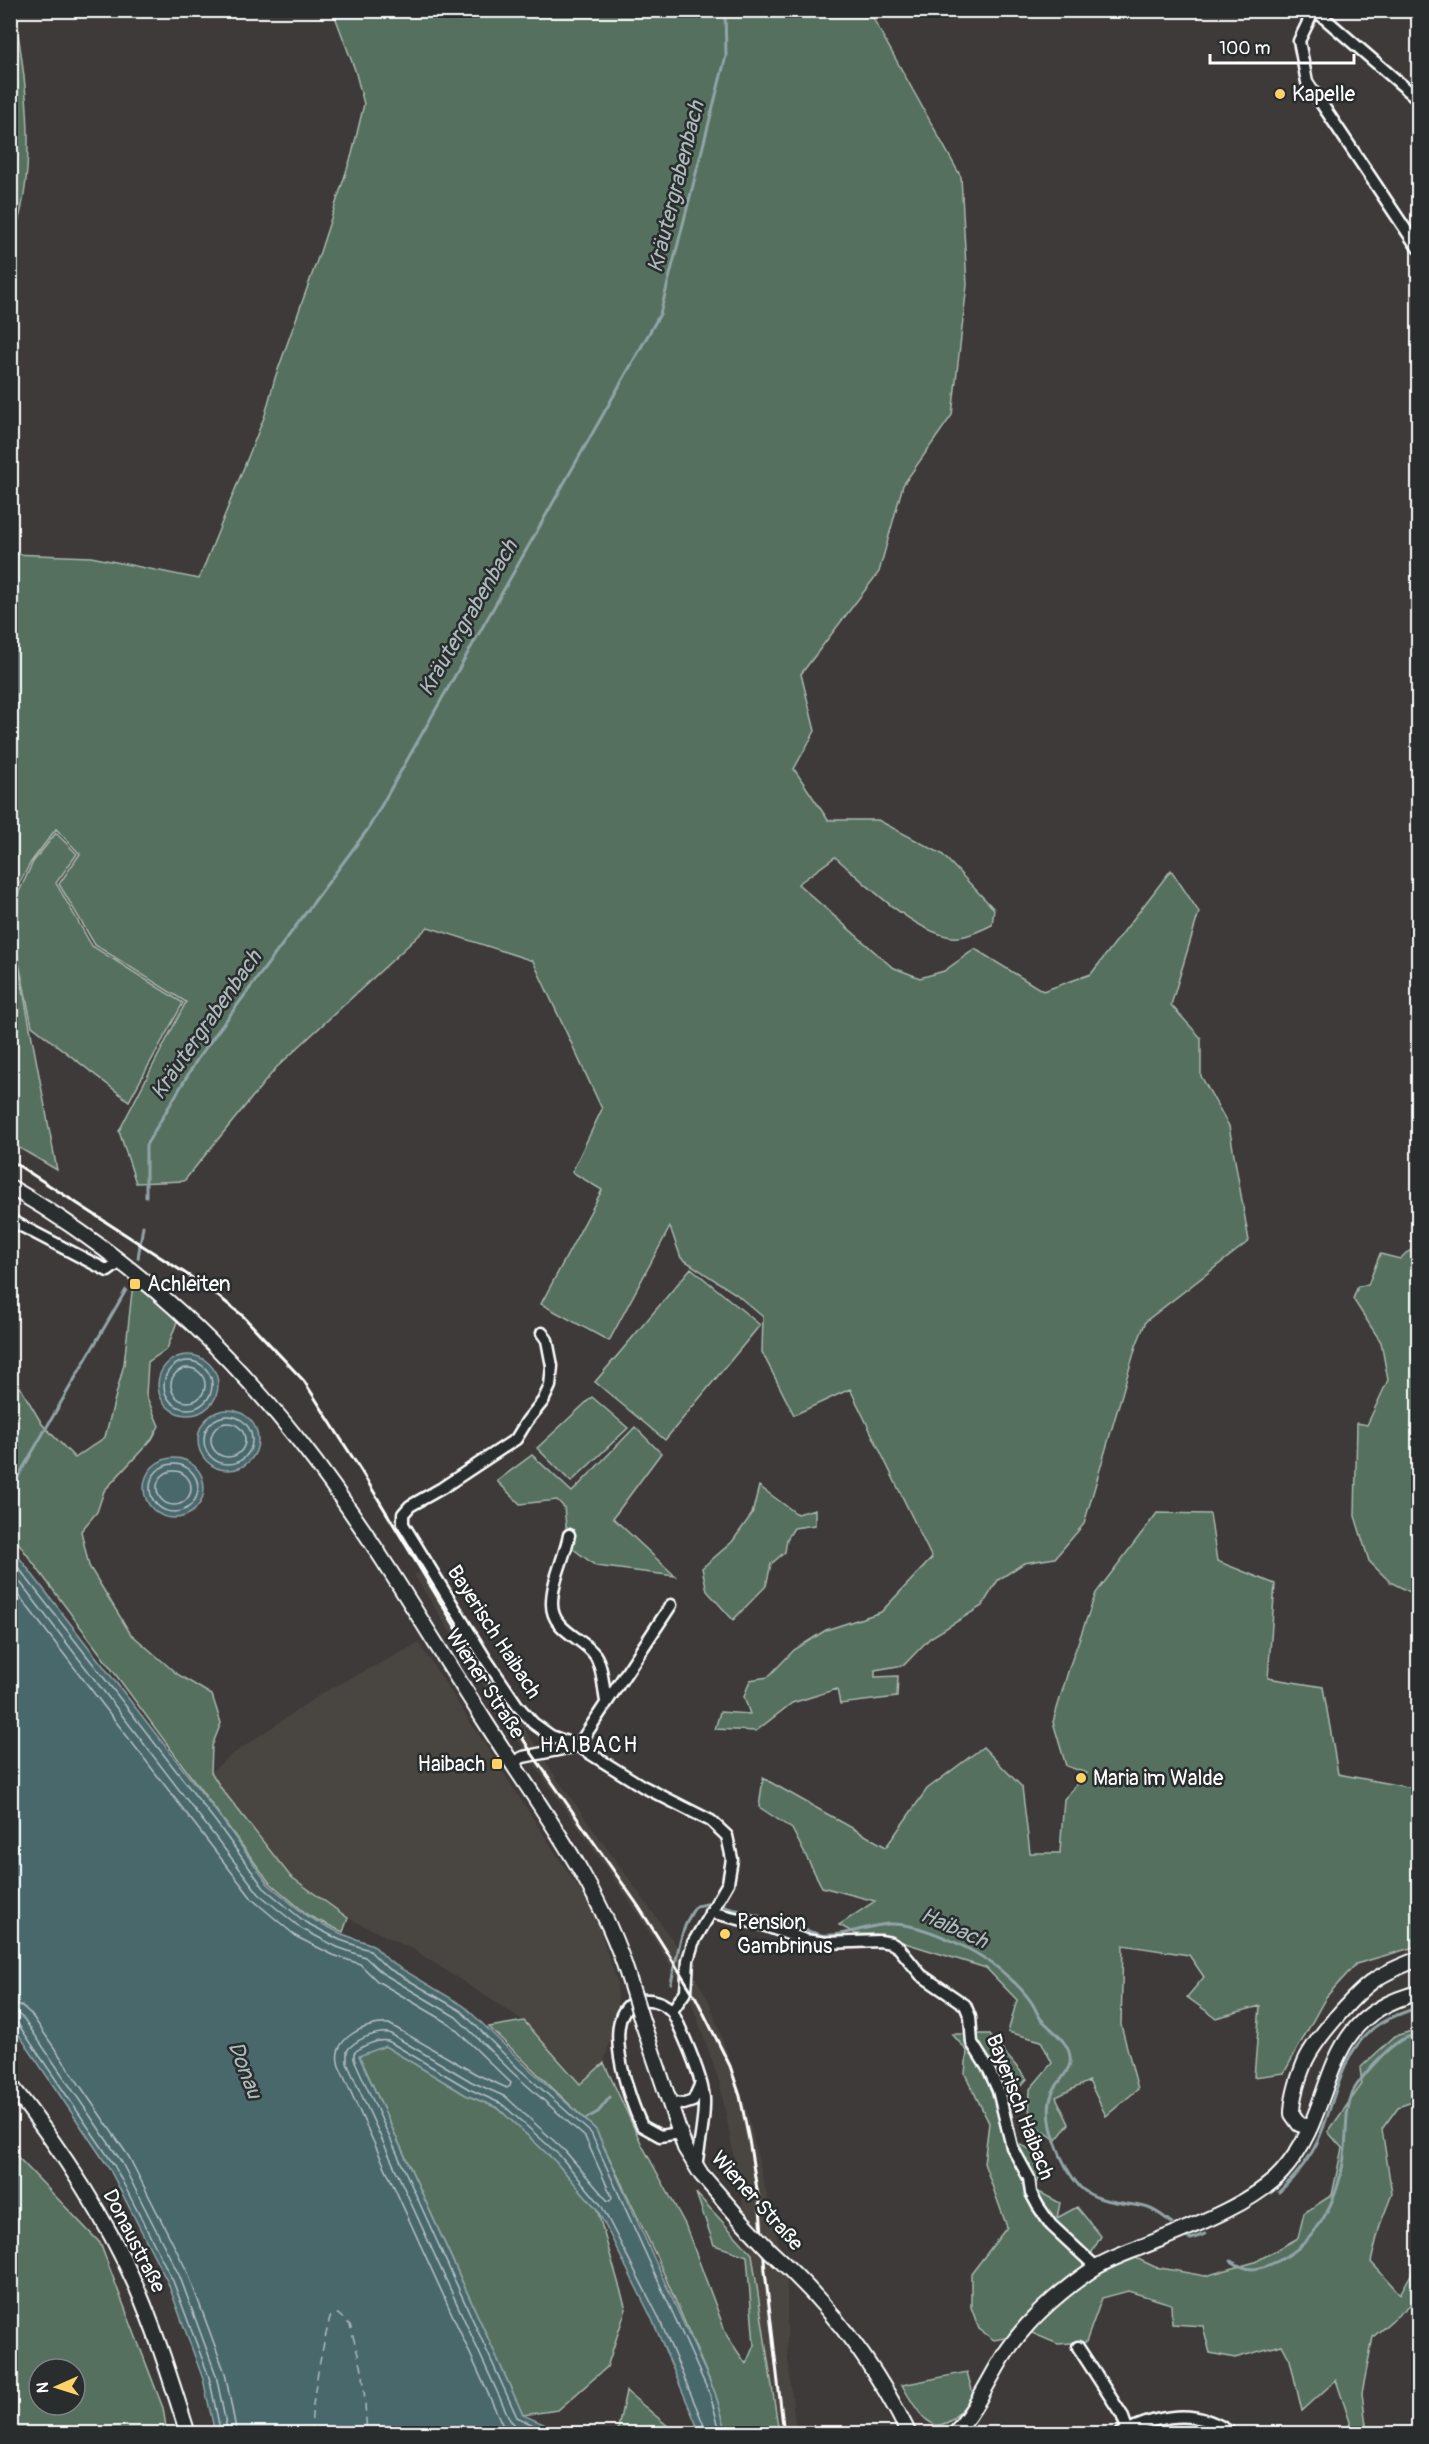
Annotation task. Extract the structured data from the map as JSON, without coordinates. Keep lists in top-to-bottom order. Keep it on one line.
{"streets":{"main road":["Wiener Straße","Donaustraße"],"street":["Bayerisch Haibach"]},"districts":["HAIBACH"],"water":["Kräutergrabenbach","Haibach","Donau"],"places":{"other":["Kapelle","Maria im Walde","Pension Gambrinus"],"transit":["Achleiten","Haibach"]},"scale_bar":"100 m","north":"left"}
